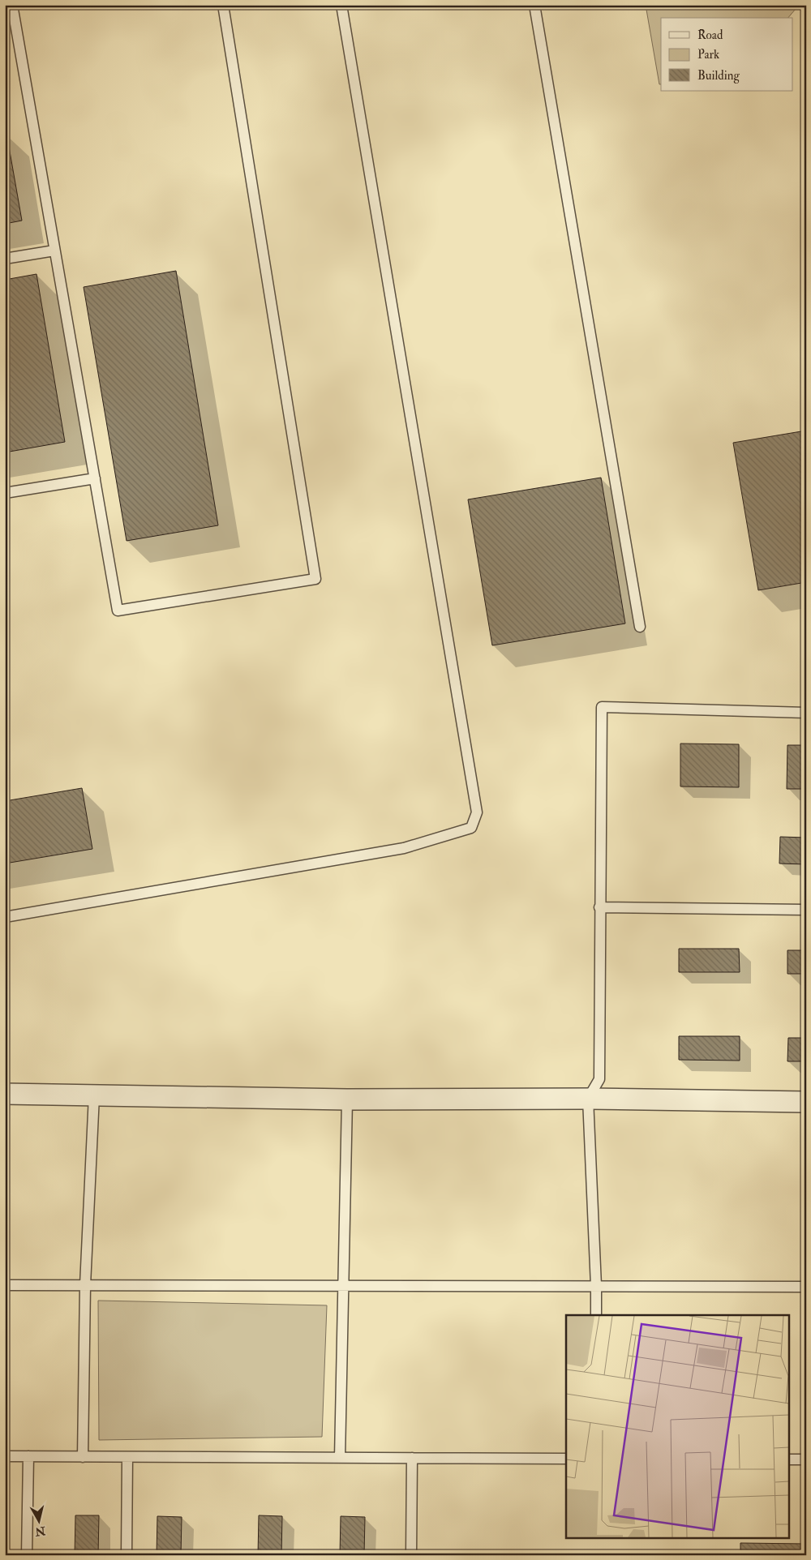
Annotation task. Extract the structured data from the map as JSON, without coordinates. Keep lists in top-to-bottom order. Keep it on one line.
{"legend":["Road","Park","Building"],"north":"bottom"}
